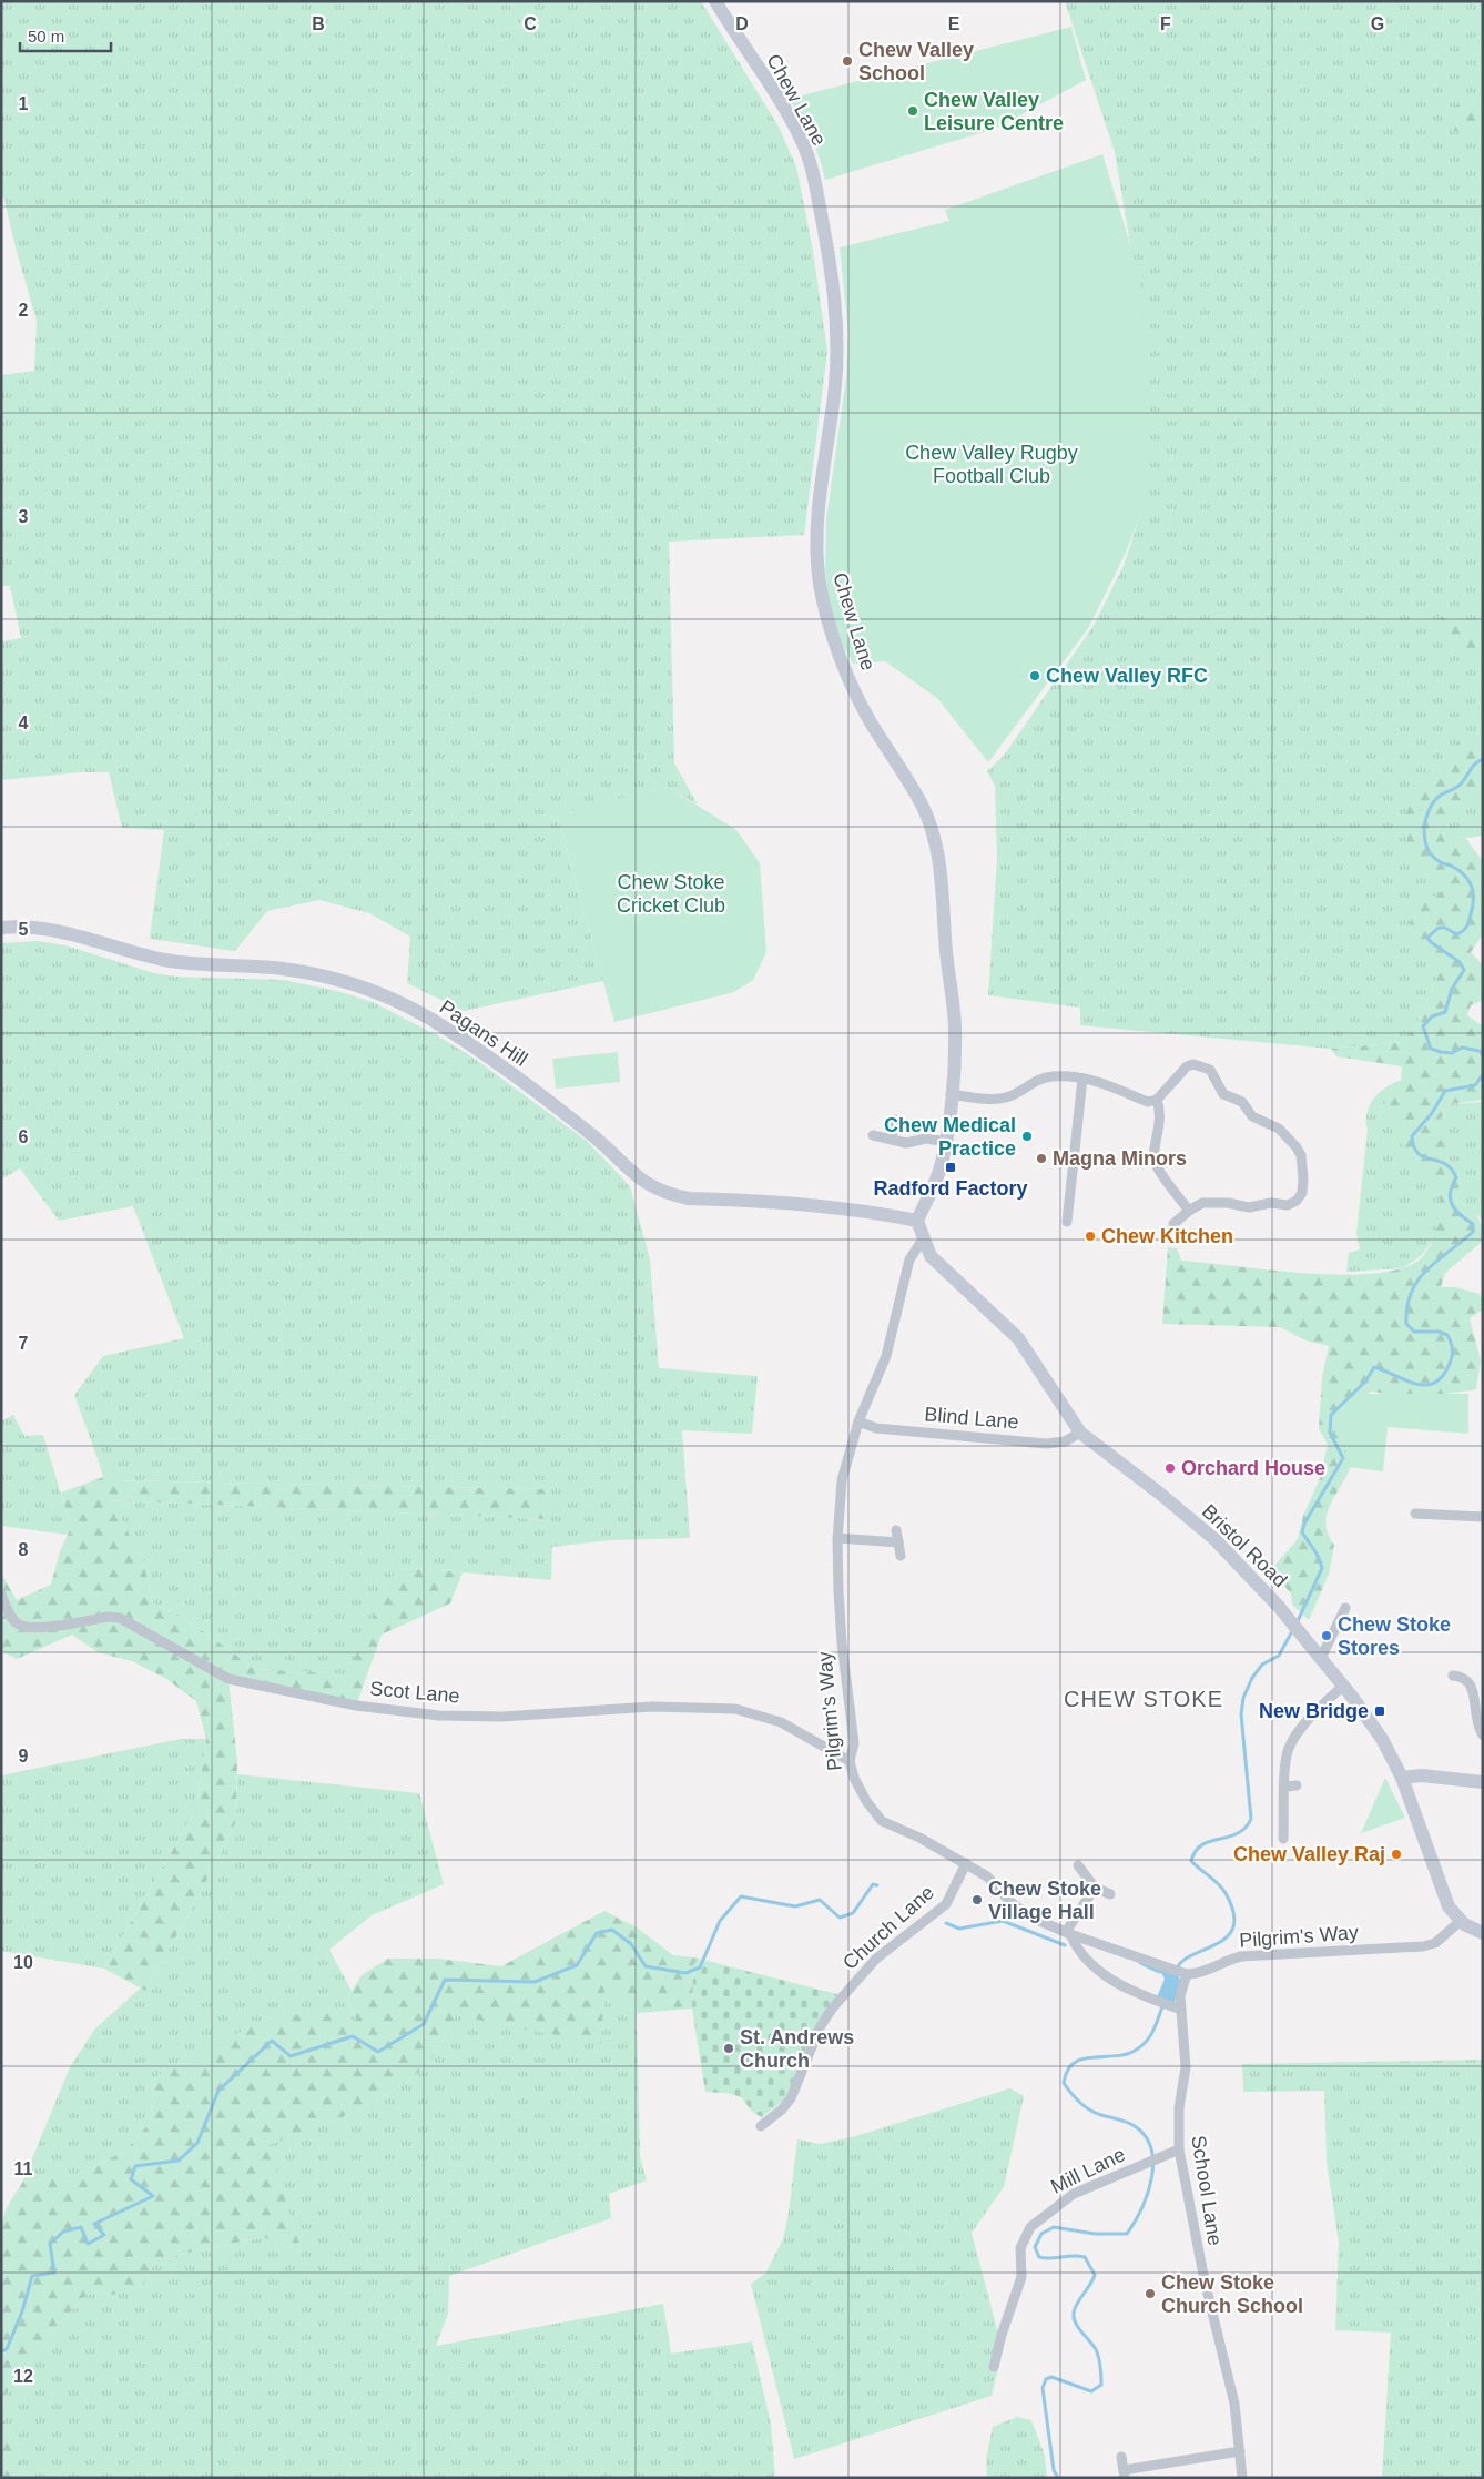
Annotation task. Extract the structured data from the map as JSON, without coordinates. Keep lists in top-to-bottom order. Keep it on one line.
{"streets":{"main road":["Chew Lane","Pagans Hill","Bristol Road"],"street":["Blind Lane","Scot Lane","Pilgrim's Way","Church Lane","Mill Lane","School Lane"]},"crossings":[["Chew Lane","Pagans Hill"],["Chew Lane","Bristol Road"],["Pagans Hill","Bristol Road"],["Blind Lane","Bristol Road"],["Blind Lane","Pilgrim's Way"],["Bristol Road","Pilgrim's Way"],["Scot Lane","Pilgrim's Way"],["Pilgrim's Way","Church Lane"],["Pilgrim's Way","School Lane"],["Mill Lane","School Lane"]],"districts":["CHEW STOKE"],"parks":["Chew Valley Rugby Football Club","Chew Stoke Cricket Club"],"places":{"other":["Chew Valley School","Chew Valley Leisure Centre","Chew Valley RFC","Chew Medical Practice","Magna Minors","Chew Kitchen","Orchard House","Chew Stoke Stores","Chew Valley Raj","Chew Stoke Village Hall","St. Andrews Church","Chew Stoke Church School"],"transit":["Radford Factory","New Bridge"]},"scale_bar":"50 m","grid":{"columns":["B","C","D","E","F","G"],"rows":["1","2","3","4","5","6","7","8","9","10","11","12"]}}
